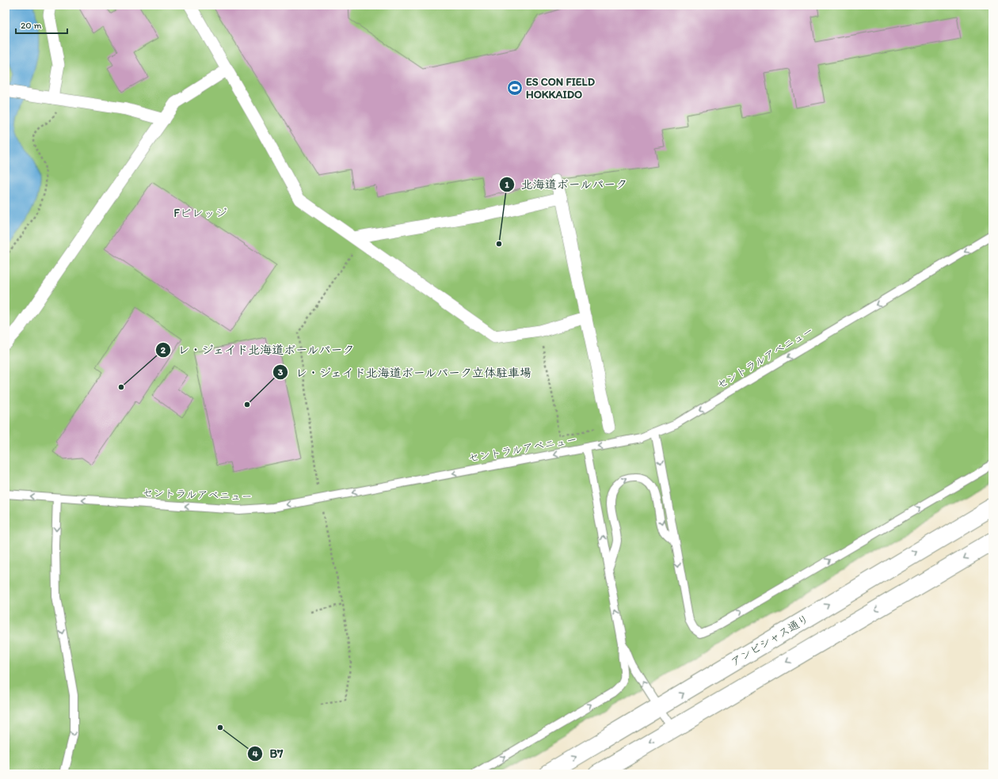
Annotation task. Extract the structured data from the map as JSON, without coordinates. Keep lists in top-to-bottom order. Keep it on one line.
{"streets":{"street":["アンビシャス通り"],"lane":["セントラルアベニュー"]},"one_way":["セントラルアベニュー"],"districts":["Fビレッジ"],"places":{"sports":["ES CON FIELD HOKKAIDO"],"other":["北海道ボールパーク","レ・ジェイド北海道ボールパーク","レ・ジェイド北海道ボールパーク立体駐車場","B7"]},"scale_bar":"20 m"}
